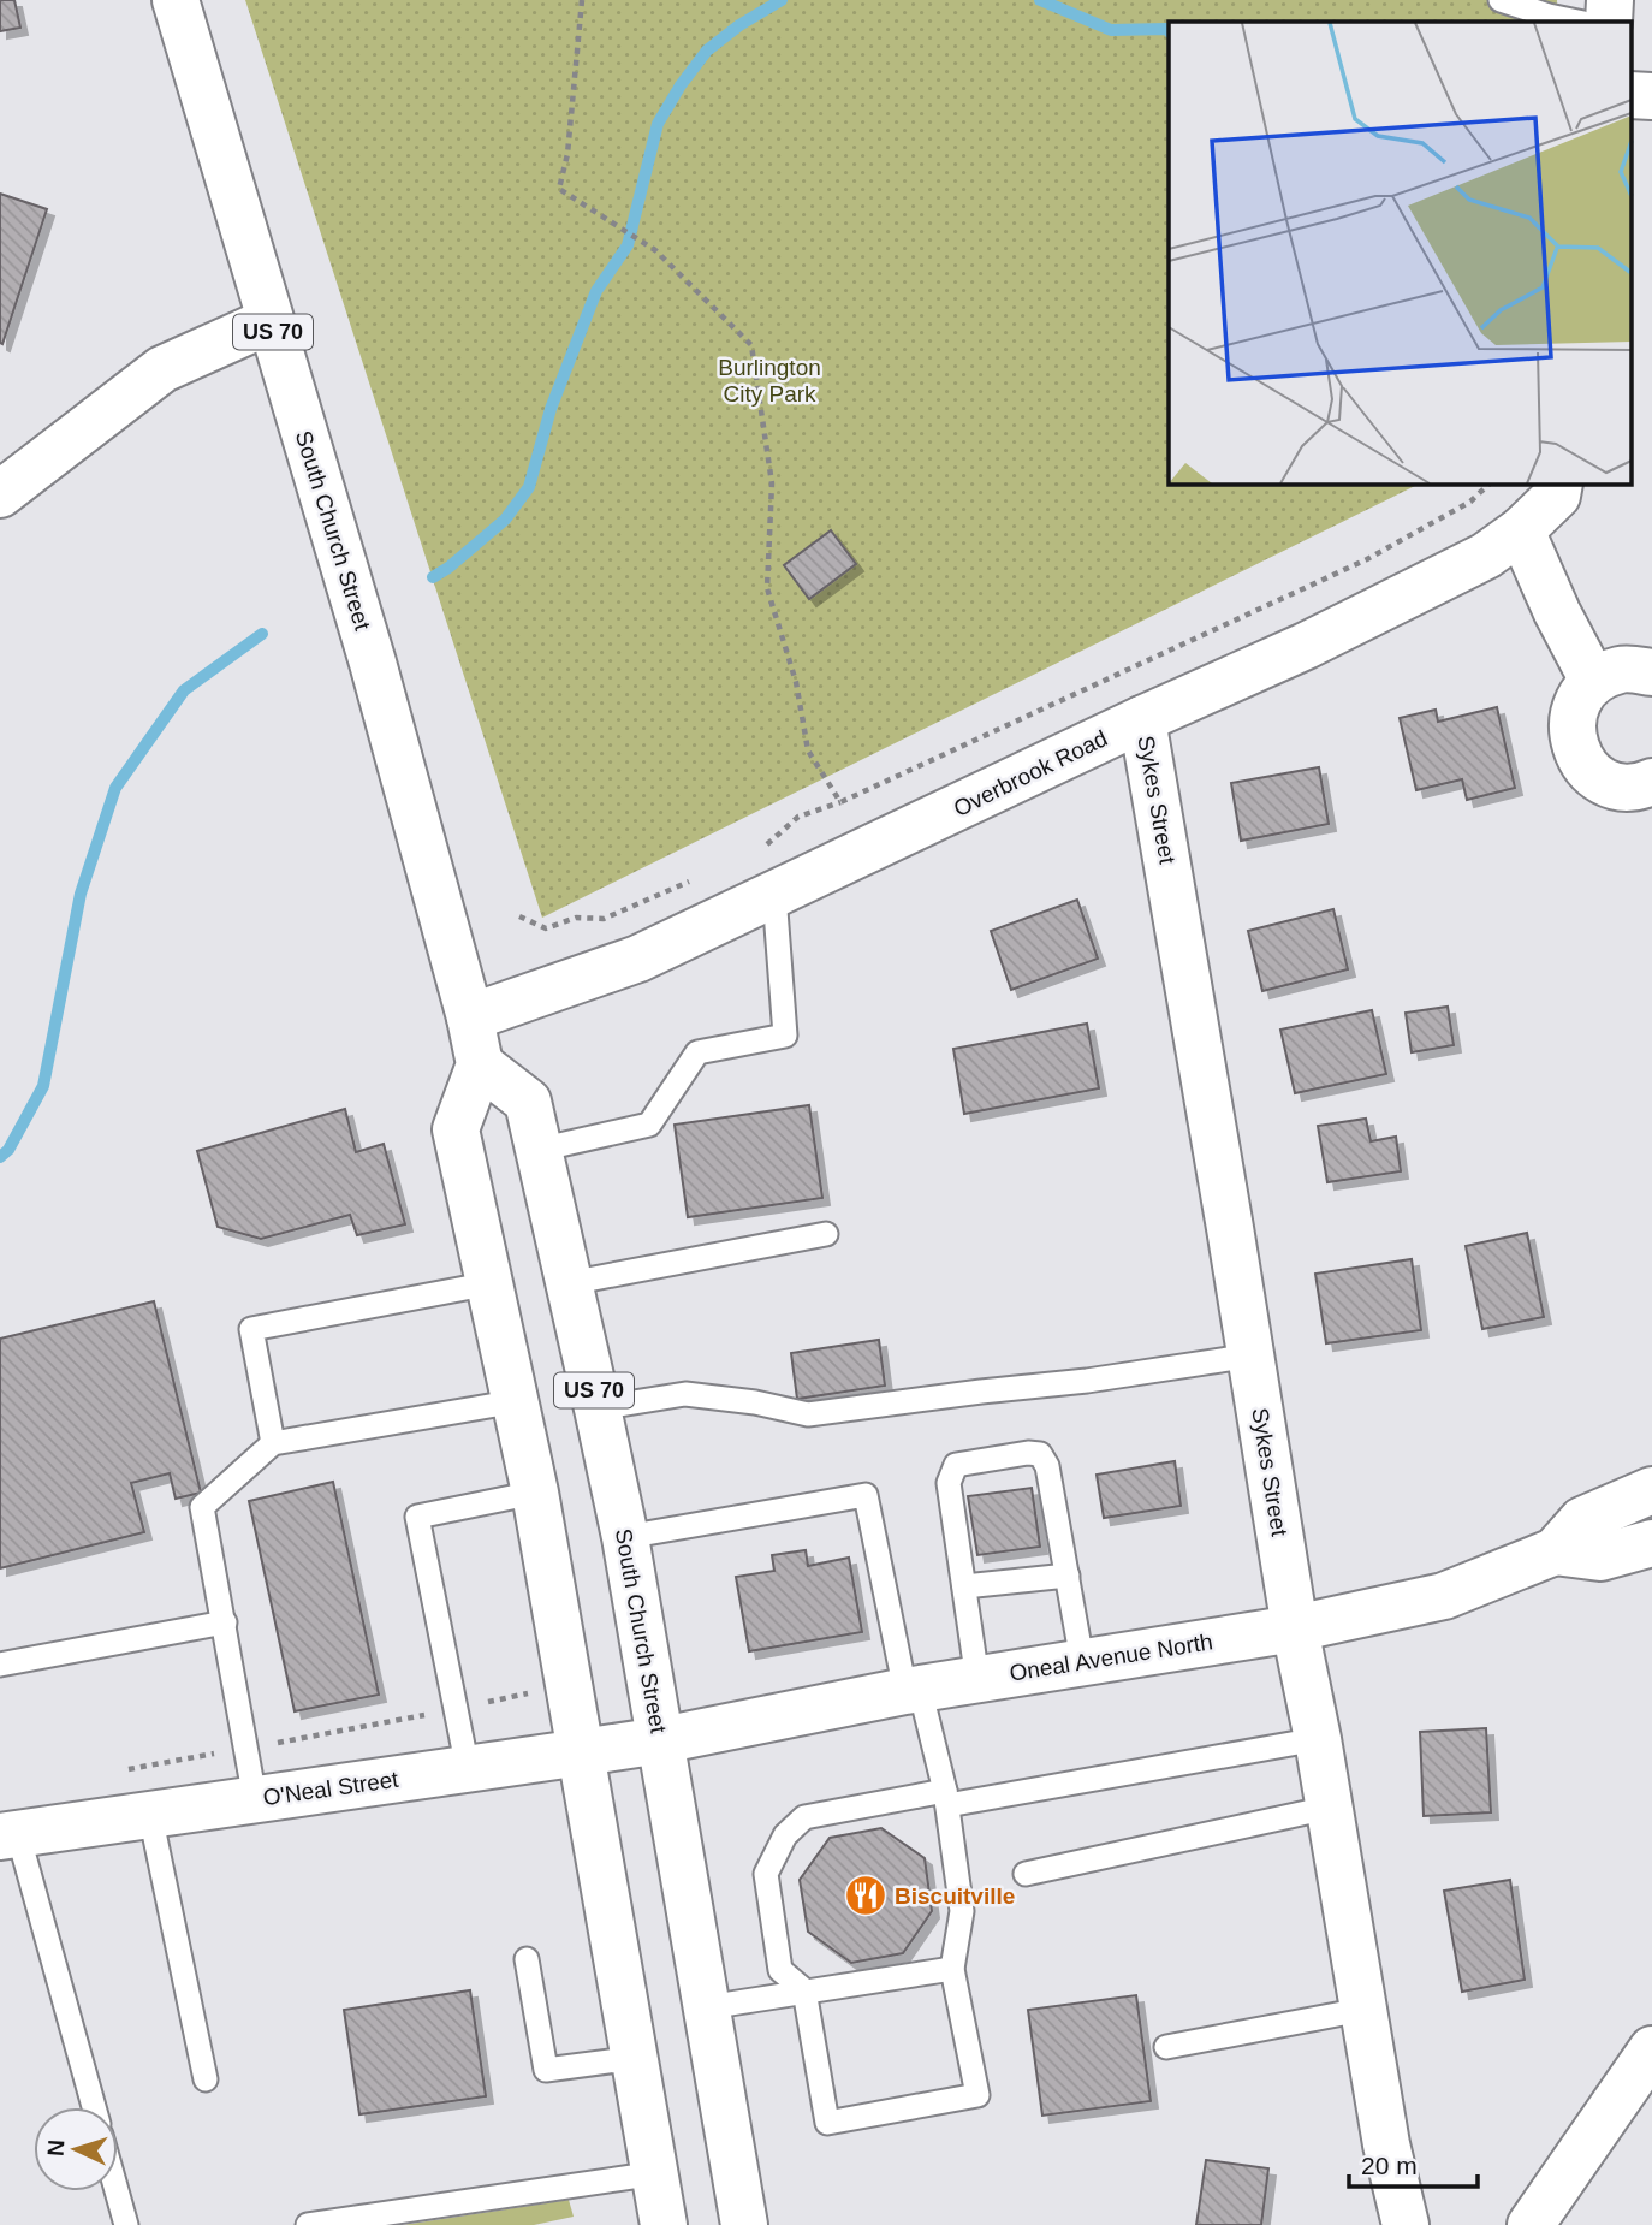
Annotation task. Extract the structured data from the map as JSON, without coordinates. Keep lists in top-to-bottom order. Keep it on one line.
{"streets":{"main road":["US 70","South Church Street","Overbrook Road","Sykes Street","Oneal Avenue North","O'Neal Street"]},"crossings":[["South Church Street","Overbrook Road"],["South Church Street","Oneal Avenue North"],["South Church Street","O'Neal Street"],["Overbrook Road","Sykes Street"],["Sykes Street","Oneal Avenue North"],["Oneal Avenue North","O'Neal Street"]],"parks":["Burlington City Park"],"places":{"restaurant":["Biscuitville"]},"scale_bar":"20 m","north":"left"}
